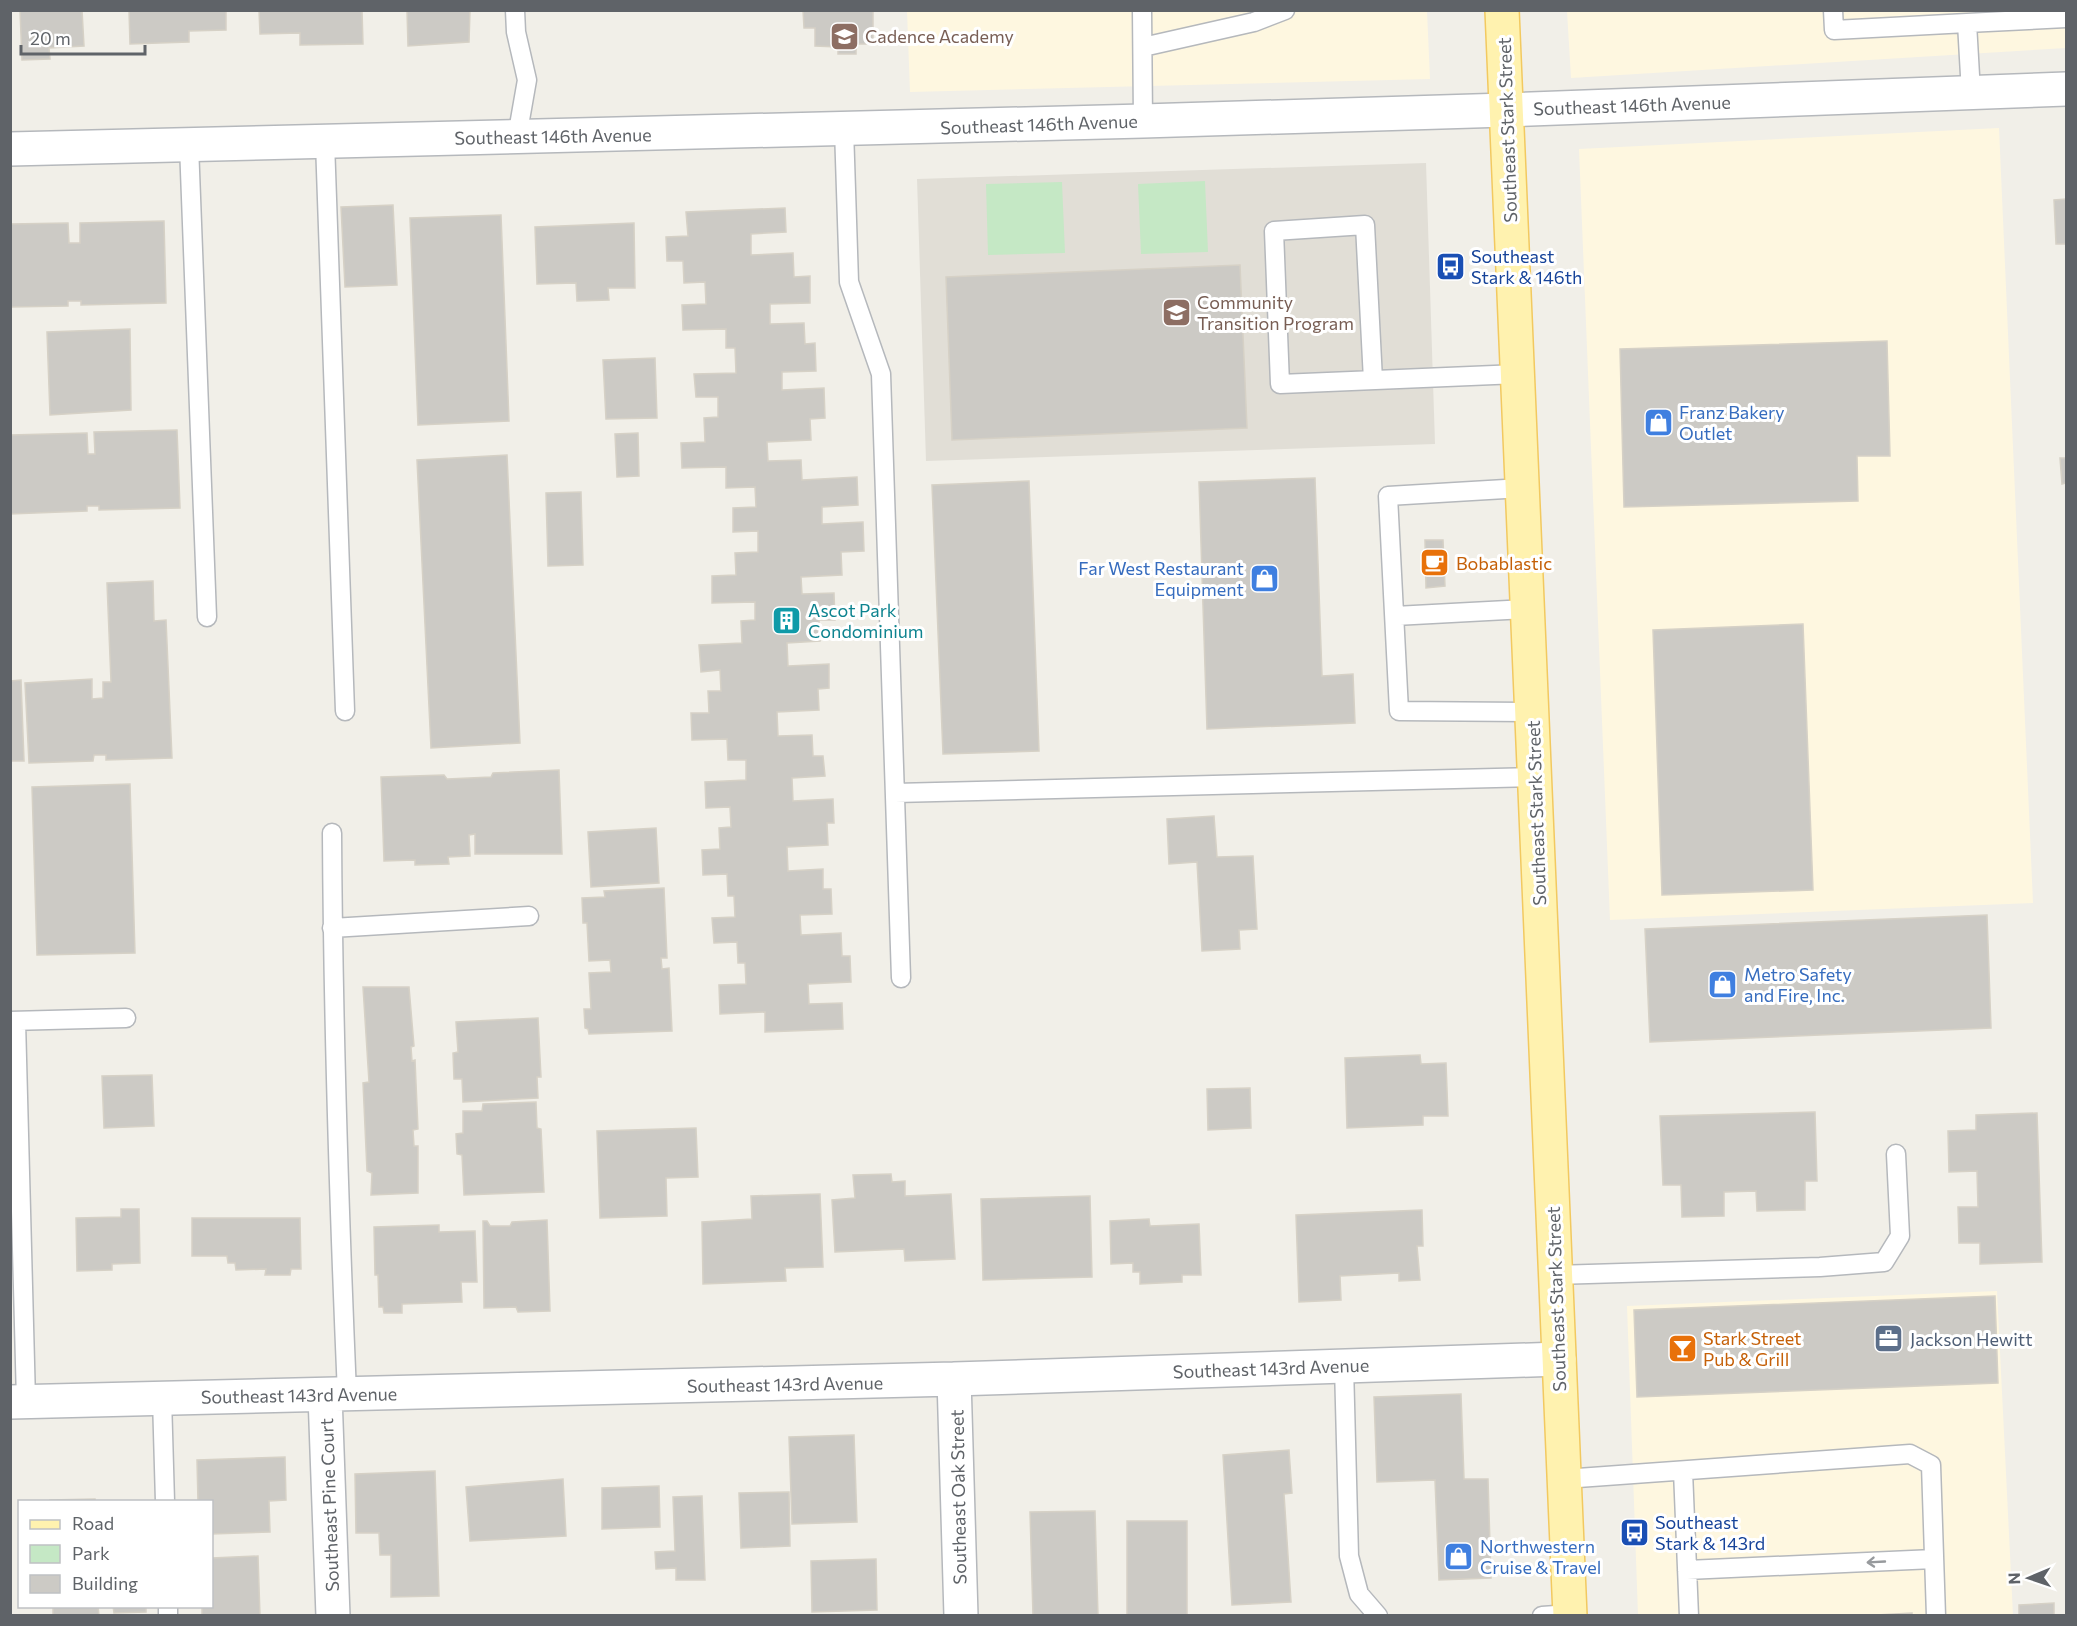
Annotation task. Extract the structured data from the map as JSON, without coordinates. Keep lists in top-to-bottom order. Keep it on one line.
{"streets":{"main road":["Southeast Stark Street"],"street":["Southeast 146th Avenue","Southeast 143rd Avenue","Southeast Oak Street","Southeast Pine Court"]},"crossings":[["Southeast 146th Avenue","Southeast Stark Street"],["Southeast Stark Street","Southeast 143rd Avenue"],["Southeast 143rd Avenue","Southeast Oak Street"],["Southeast 143rd Avenue","Southeast Pine Court"]],"places":{"school or university":["Cadence Academy","Community Transition Program"],"bus stop":["Southeast Stark & 146th","Southeast Stark & 143rd"],"shop":["Franz Bakery Outlet","Far West Restaurant Equipment","Metro Safety and Fire, Inc.","Northwestern Cruise & Travel"],"cafe":["Bobablastic"],"building":["Ascot Park Condominium"],"office":["Jackson Hewitt"],"bar":["Stark Street Pub & Grill"]},"legend":["Road","Park","Building"],"scale_bar":"20 m","north":"left"}
